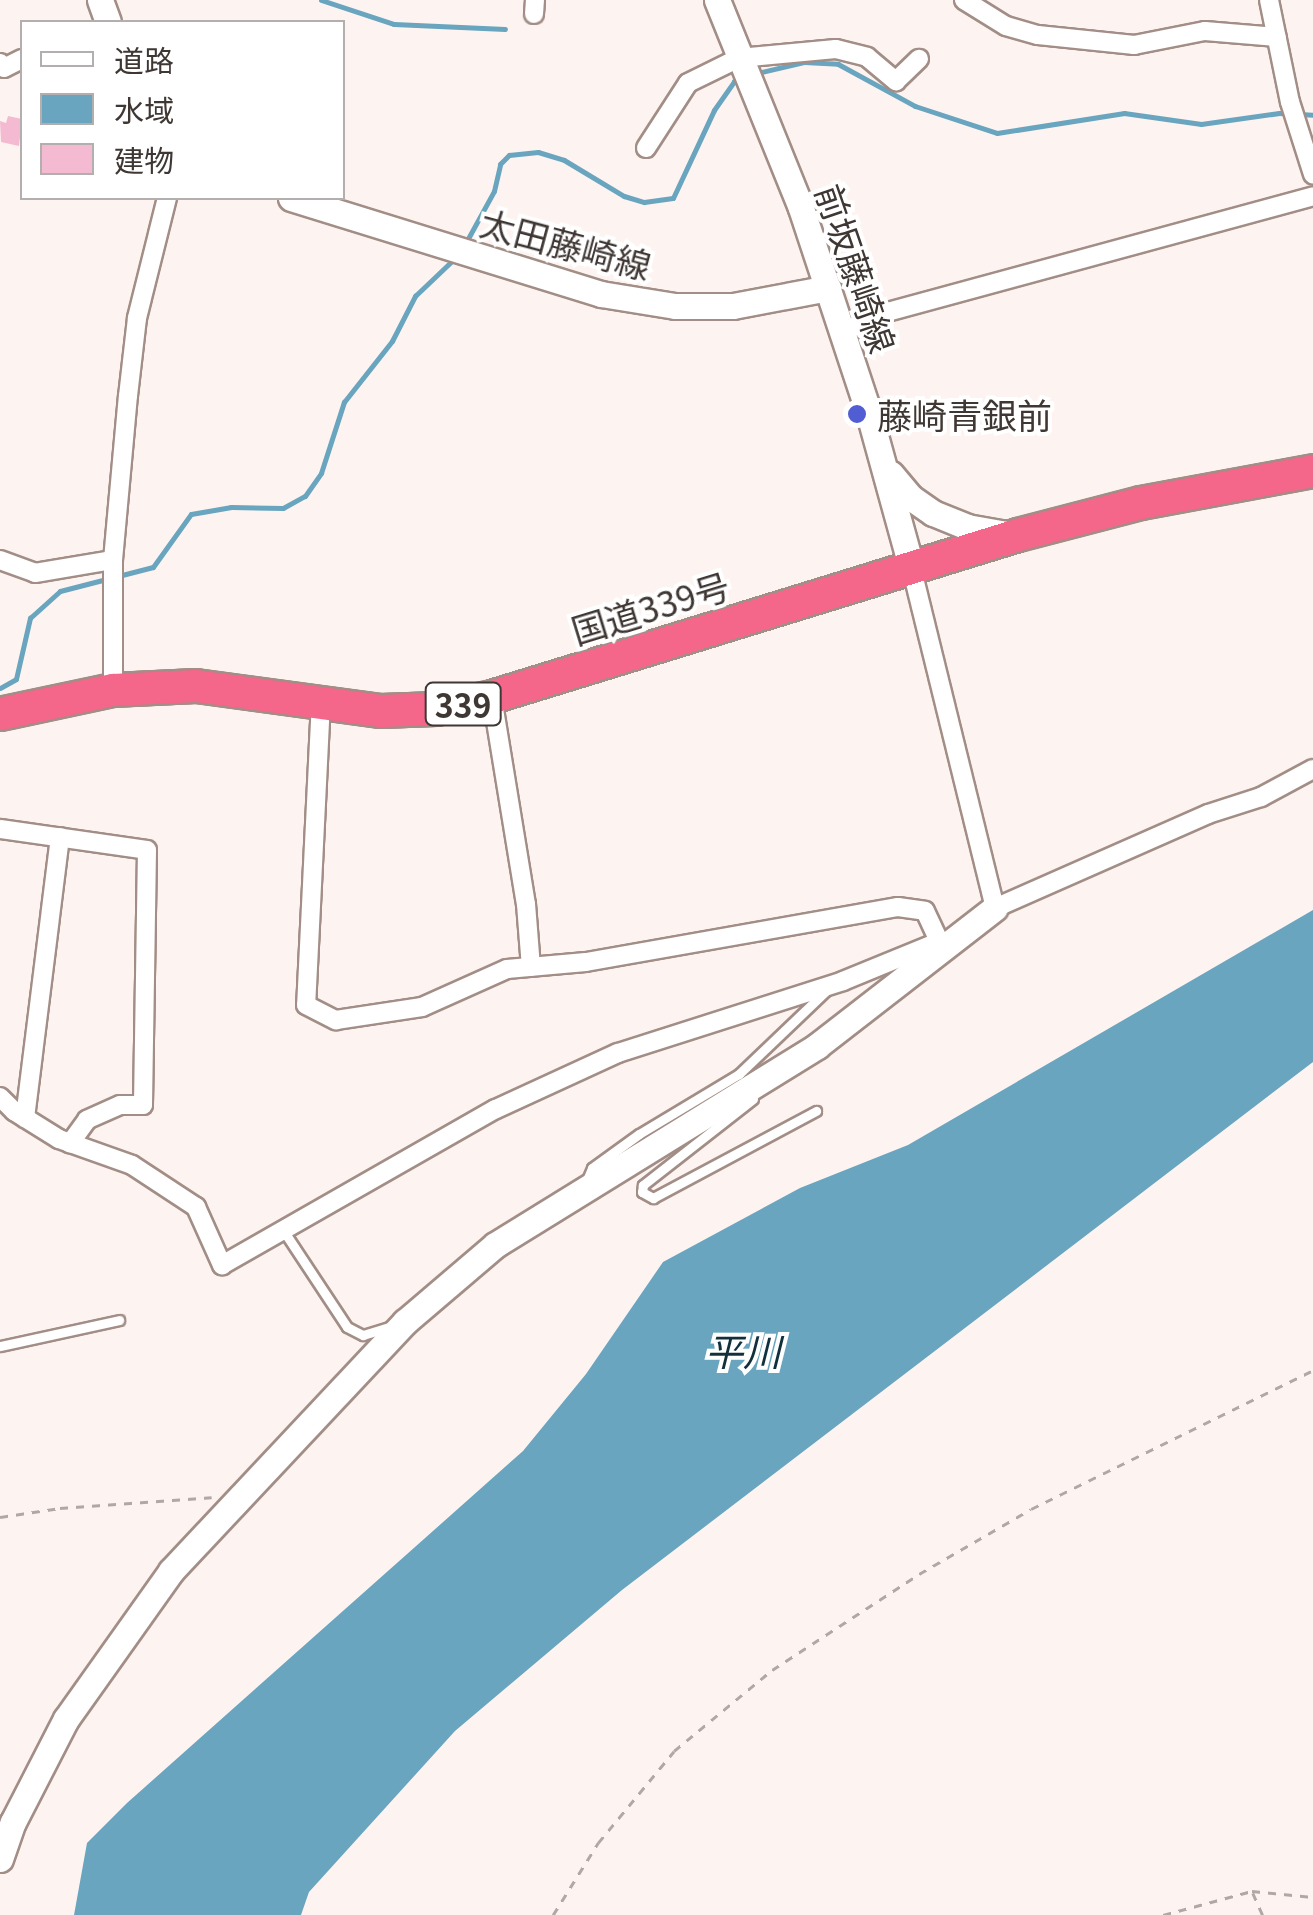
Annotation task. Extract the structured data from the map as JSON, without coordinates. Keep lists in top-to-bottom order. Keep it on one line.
{"streets":{"highway":["国道339号","339"],"street":["太田藤崎線","前坂藤崎線"]},"crossings":[["太田藤崎線","前坂藤崎線"],["前坂藤崎線","国道339号"]],"water":["平川"],"places":["藤崎青銀前"],"legend":["道路","水域","建物"]}
